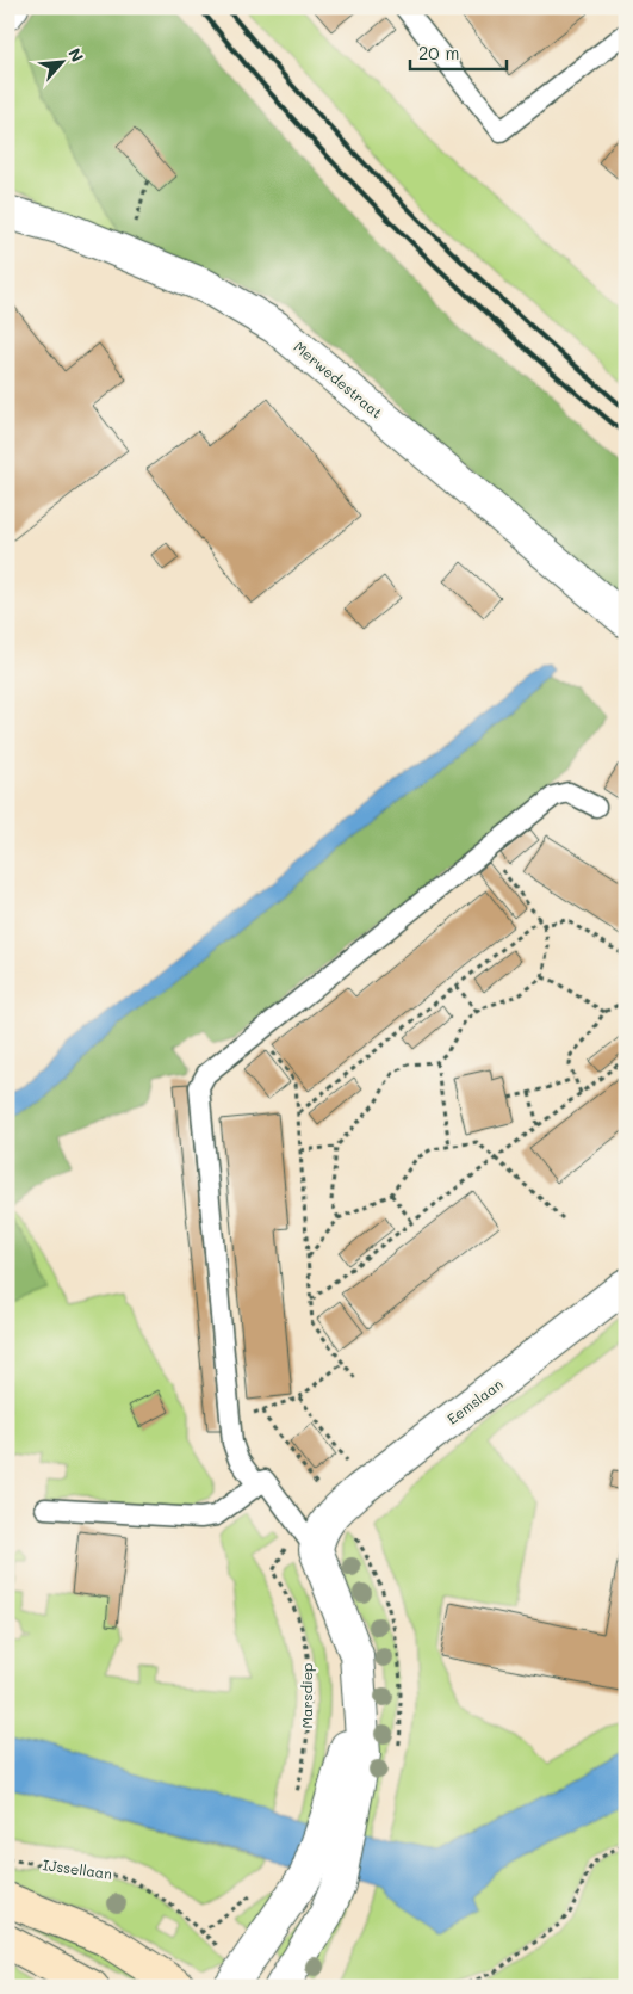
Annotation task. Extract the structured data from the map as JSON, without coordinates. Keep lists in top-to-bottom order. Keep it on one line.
{"streets":{"street":["Merwedestraat","Eemslaan"],"path":["Marsdiep","IJssellaan"]},"crossings":[["Eemslaan","Marsdiep"]],"scale_bar":"20 m","north":"top right"}
